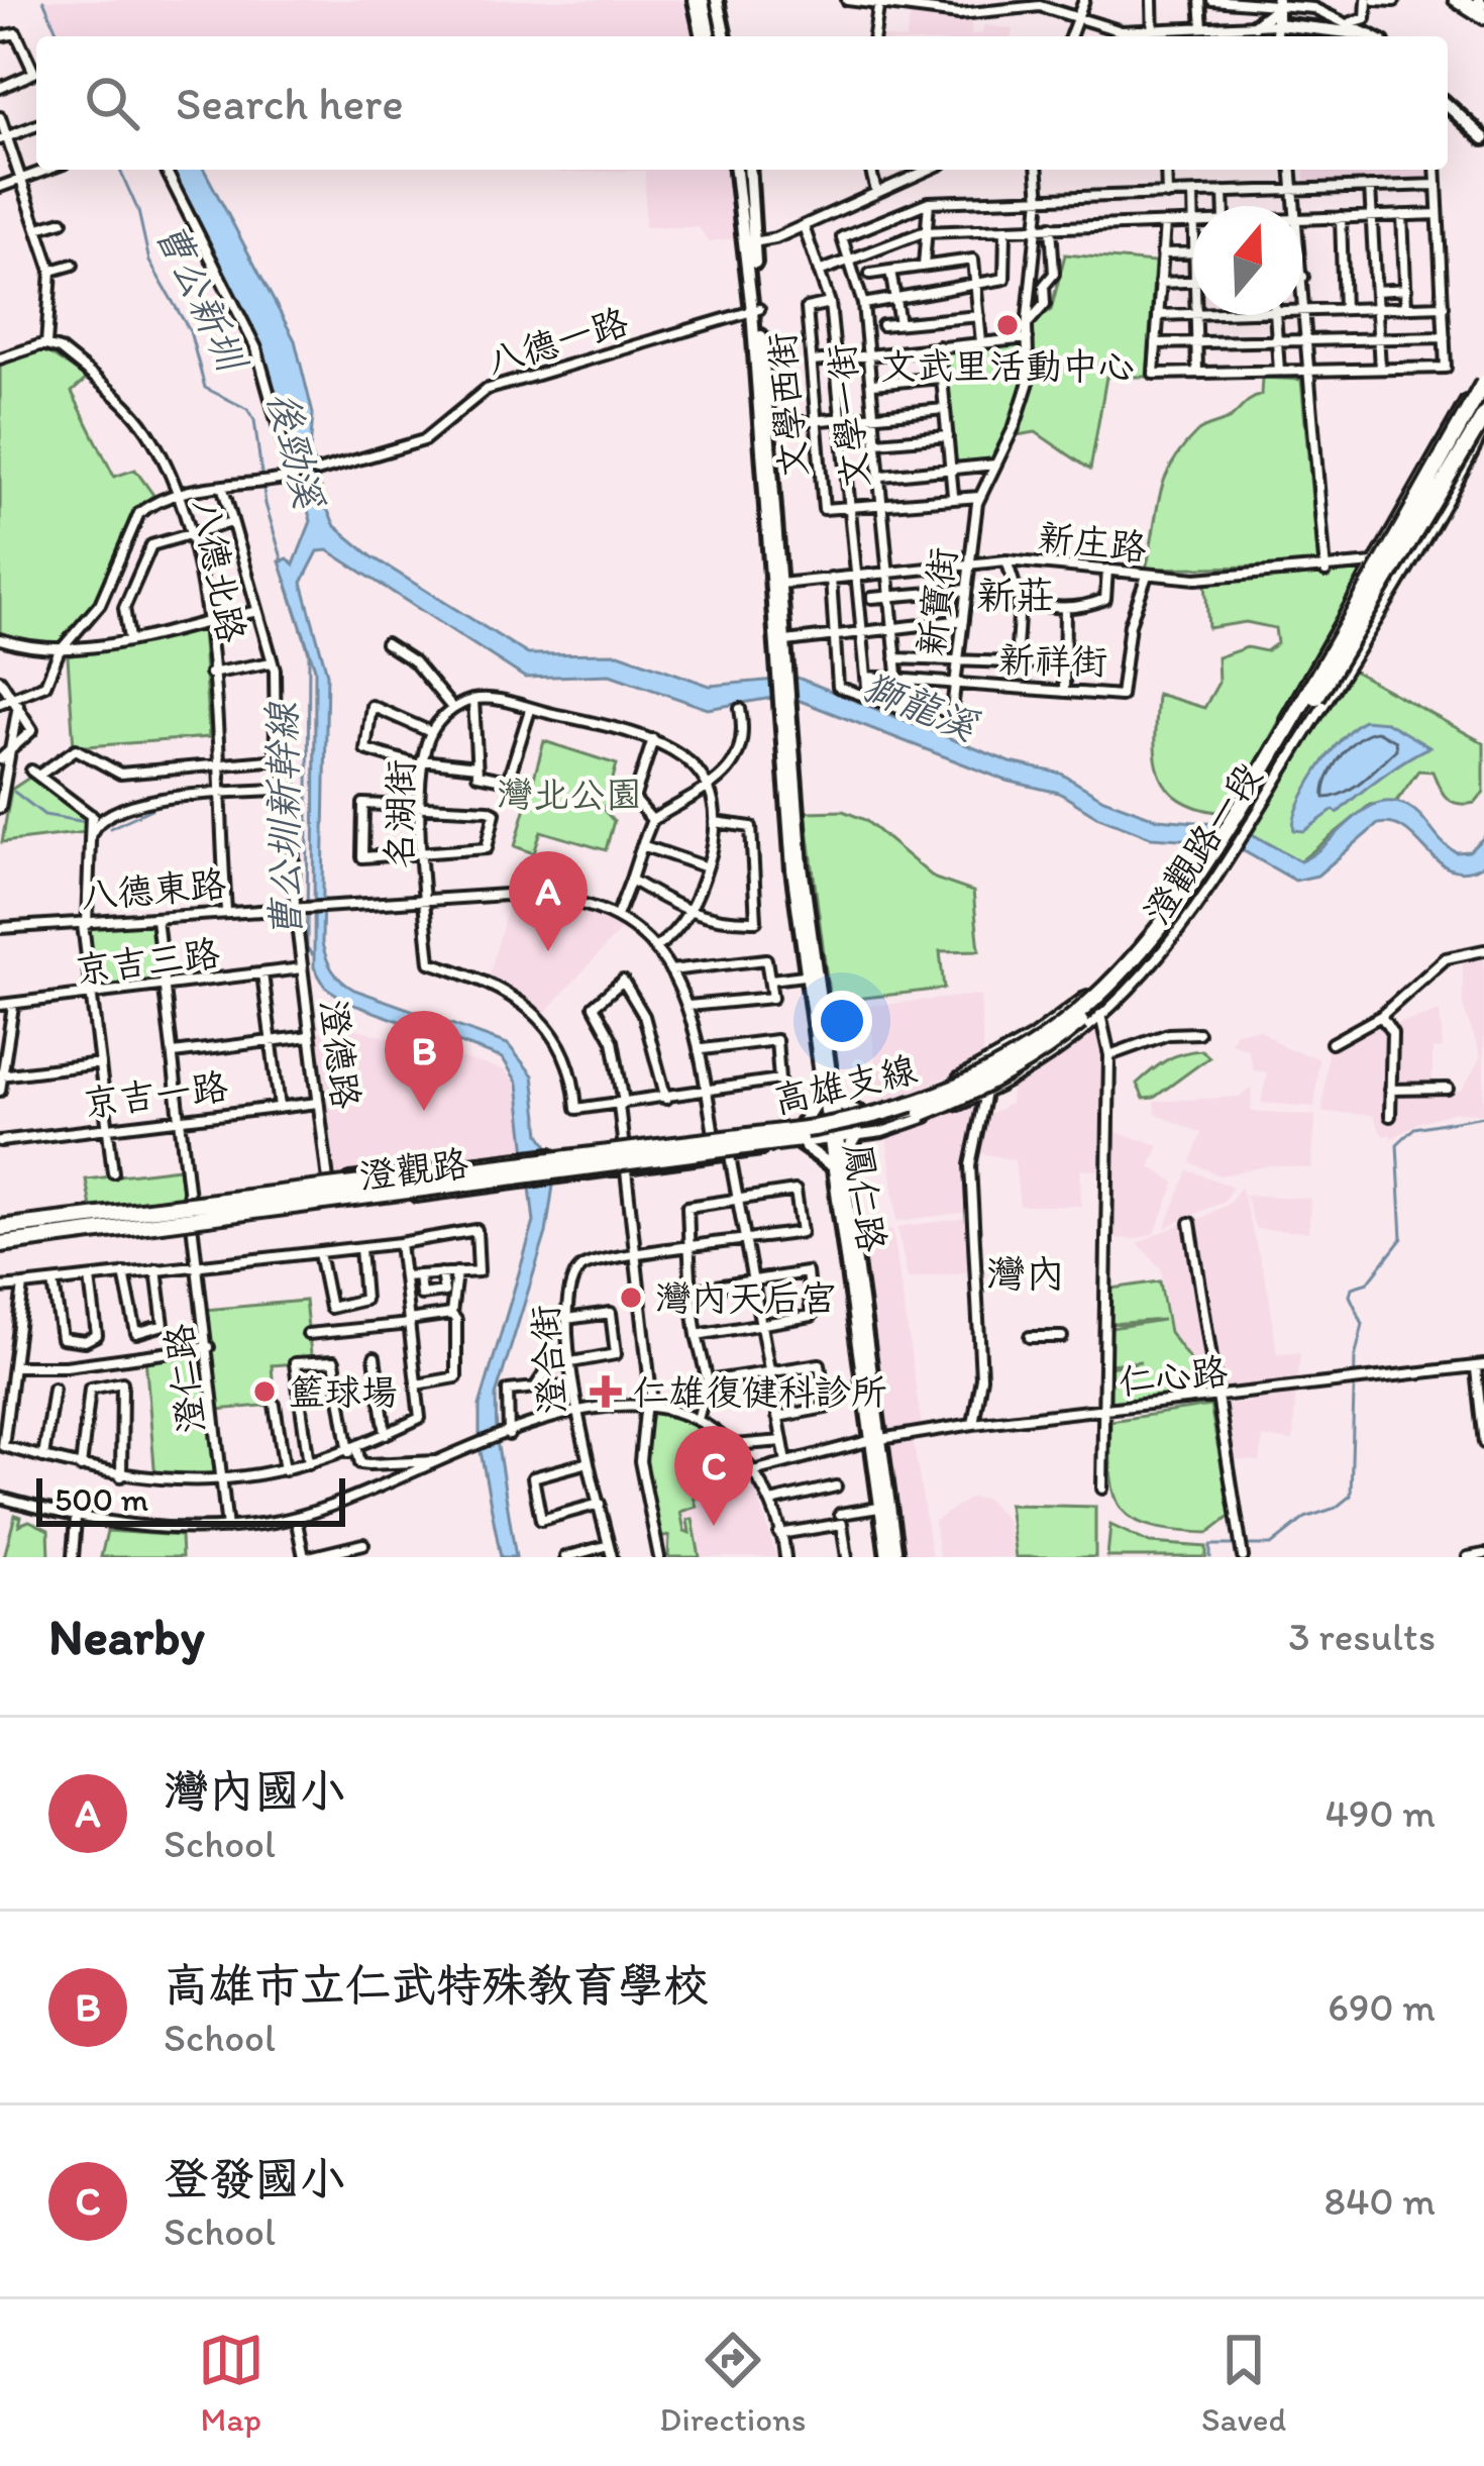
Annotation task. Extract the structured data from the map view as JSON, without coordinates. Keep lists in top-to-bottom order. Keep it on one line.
{"streets":{"highway":["高雄支線"],"main road":["鳳仁路"],"street":["八德一路","文學西街","文學一街","新庄路","八德北路","新寶街","新祥街","名湖街","澄觀路一段","八德東路","京吉三路","澄德路","京吉一路","澄觀路","澄合街","仁心路","澄仁路"]},"crossings":[["文學西街","文學一街"],["文學西街","新寶街"],["文學一街","新庄路"],["文學一街","新寶街"],["文學一街","新祥街"],["新庄路","新寶街"],["新庄路","新祥街"],["新庄路","澄觀路一段"],["八德北路","八德東路"],["新寶街","新祥街"],["名湖街","八德東路"],["澄觀路一段","澄觀路"],["澄觀路一段","鳳仁路"],["八德東路","澄德路"],["八德東路","澄觀路"],["八德東路","澄合街"],["八德東路","仁心路"],["八德東路","澄仁路"],["京吉三路","澄德路"],["京吉三路","澄仁路"],["澄德路","京吉一路"],["澄德路","澄觀路"],["高雄支線","澄觀路"],["京吉一路","澄仁路"],["澄觀路","鳳仁路"],["澄觀路","澄仁路"],["鳳仁路","仁心路"]],"districts":["新莊","灣内"],"water":["曹公新圳","後勁溪","獅龍溪","曹公圳新幹線"],"parks":["灣北公園"],"places":{"other":["文武里活動中心","灣內天后宮","籃球場"],"health":["仁雄復健科診所"]},"scale_bar":"500 m","north":"top","page":{"search":"Search here","pins":["A","B","C"],"scale":"500 m","heading":["Nearby","3 results"],"list":[{"mark":"A","name":"灣內國小","note":"School","value":"490 m"},{"mark":"B","name":"高雄市立仁武特殊教育學校","note":"School","value":"690 m"},{"mark":"C","name":"登發國小","note":"School","value":"840 m"}],"nav":["Map","Directions","Saved"]}}
